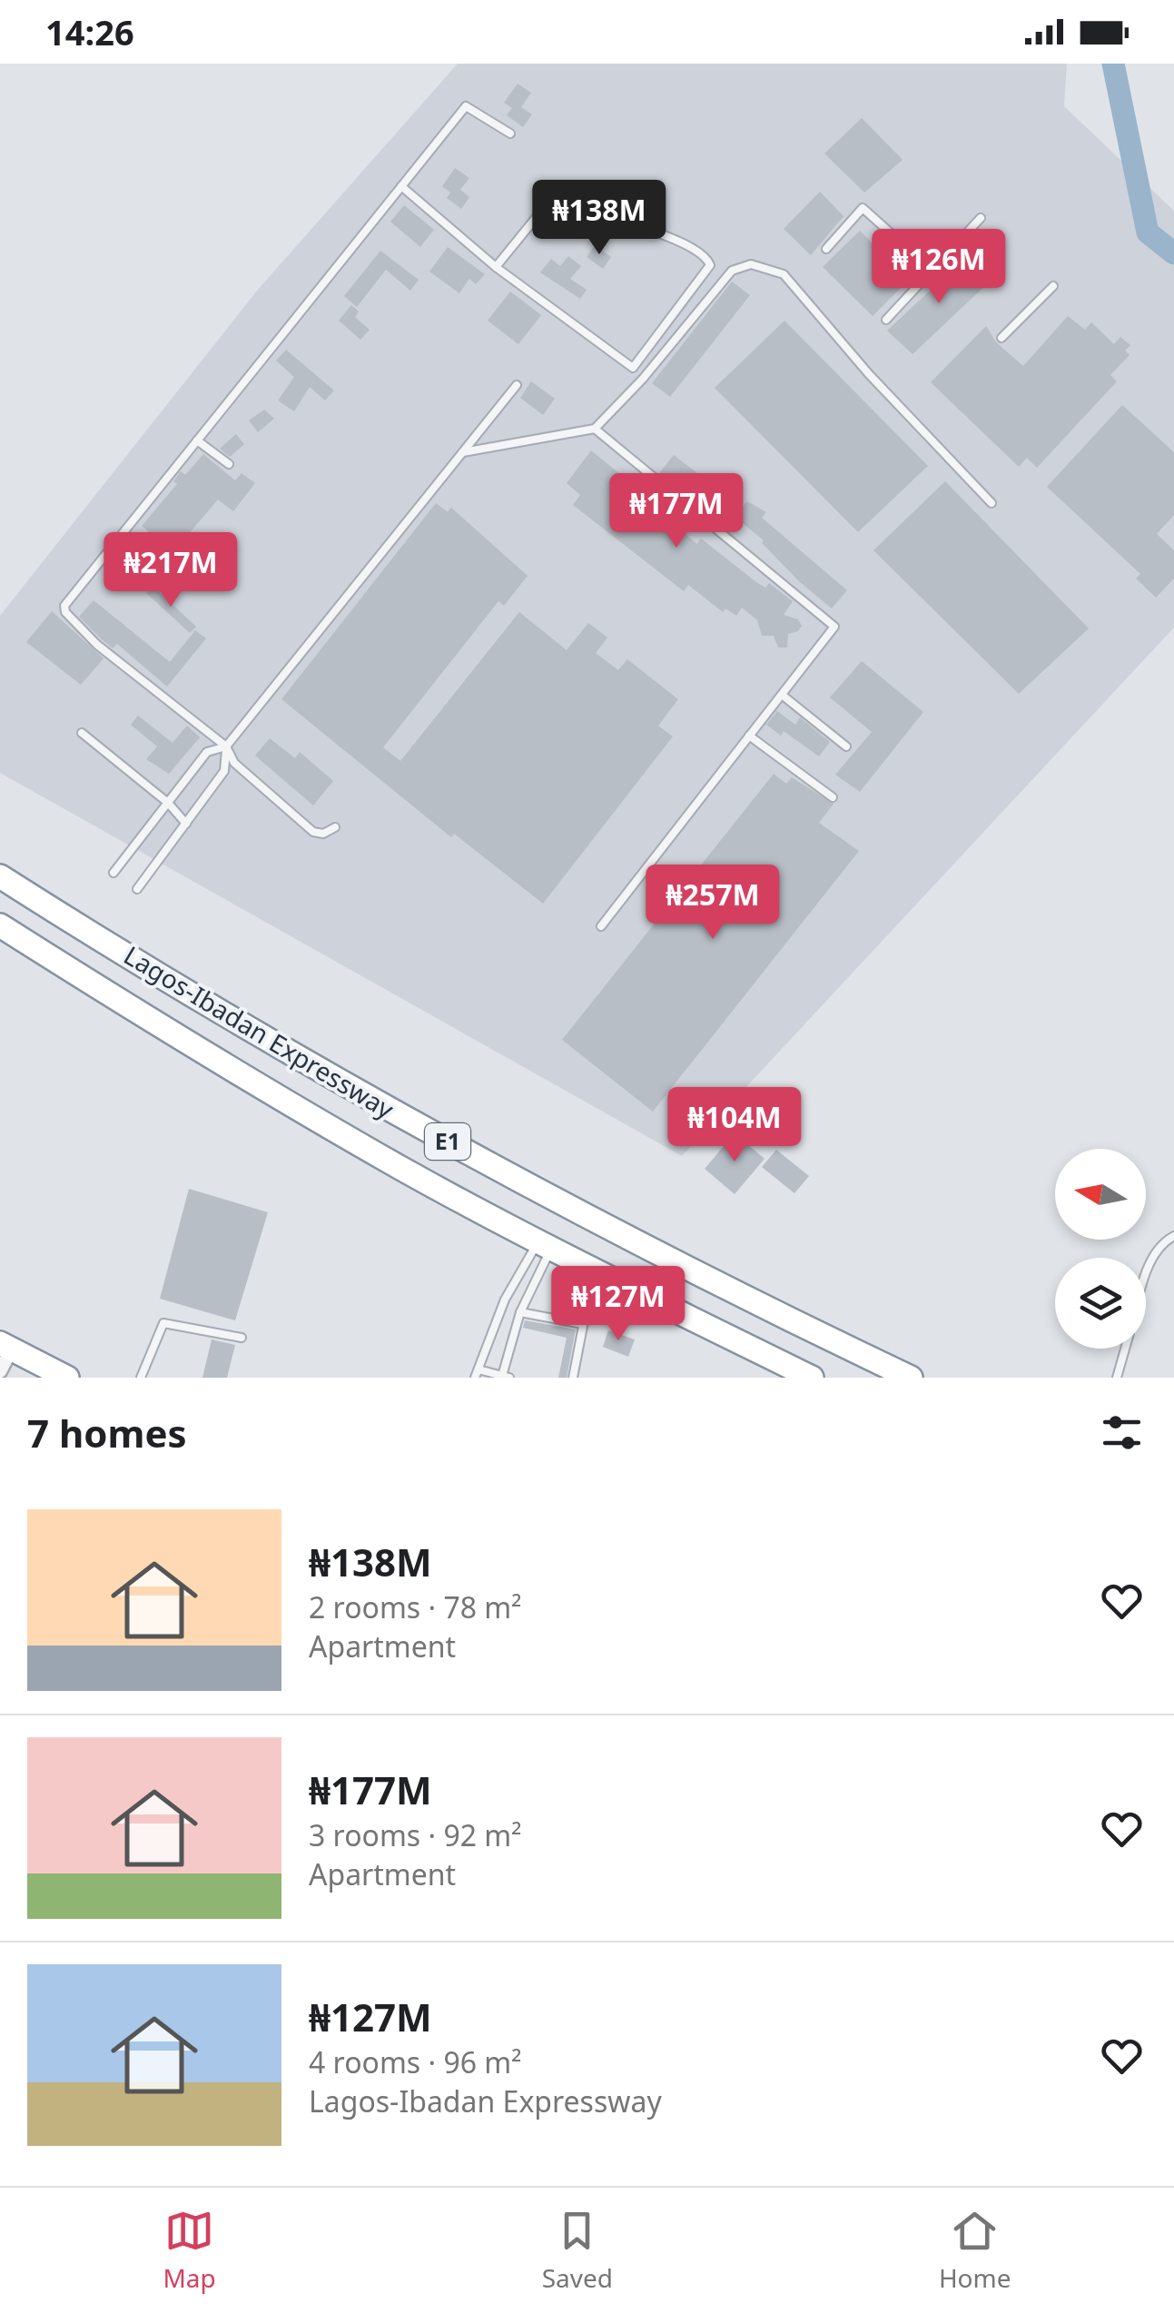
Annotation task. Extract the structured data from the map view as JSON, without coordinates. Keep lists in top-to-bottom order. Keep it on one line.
{"streets":{"highway":["Lagos-Ibadan Expressway","E1"]},"north":"left","page":{"status":"14:26","price":["₦138M","₦126M","₦177M","₦217M","₦257M","₦104M","₦127M"],"heading":"7 homes","list":[{"name":"₦138M","note":"2 rooms · 78 m² · Apartment"},{"name":"₦177M","note":"3 rooms · 92 m² · Apartment"},{"name":"₦127M","note":"4 rooms · 96 m² · Lagos-Ibadan Expressway"}],"tabs":["Map","Saved","Home"]}}
